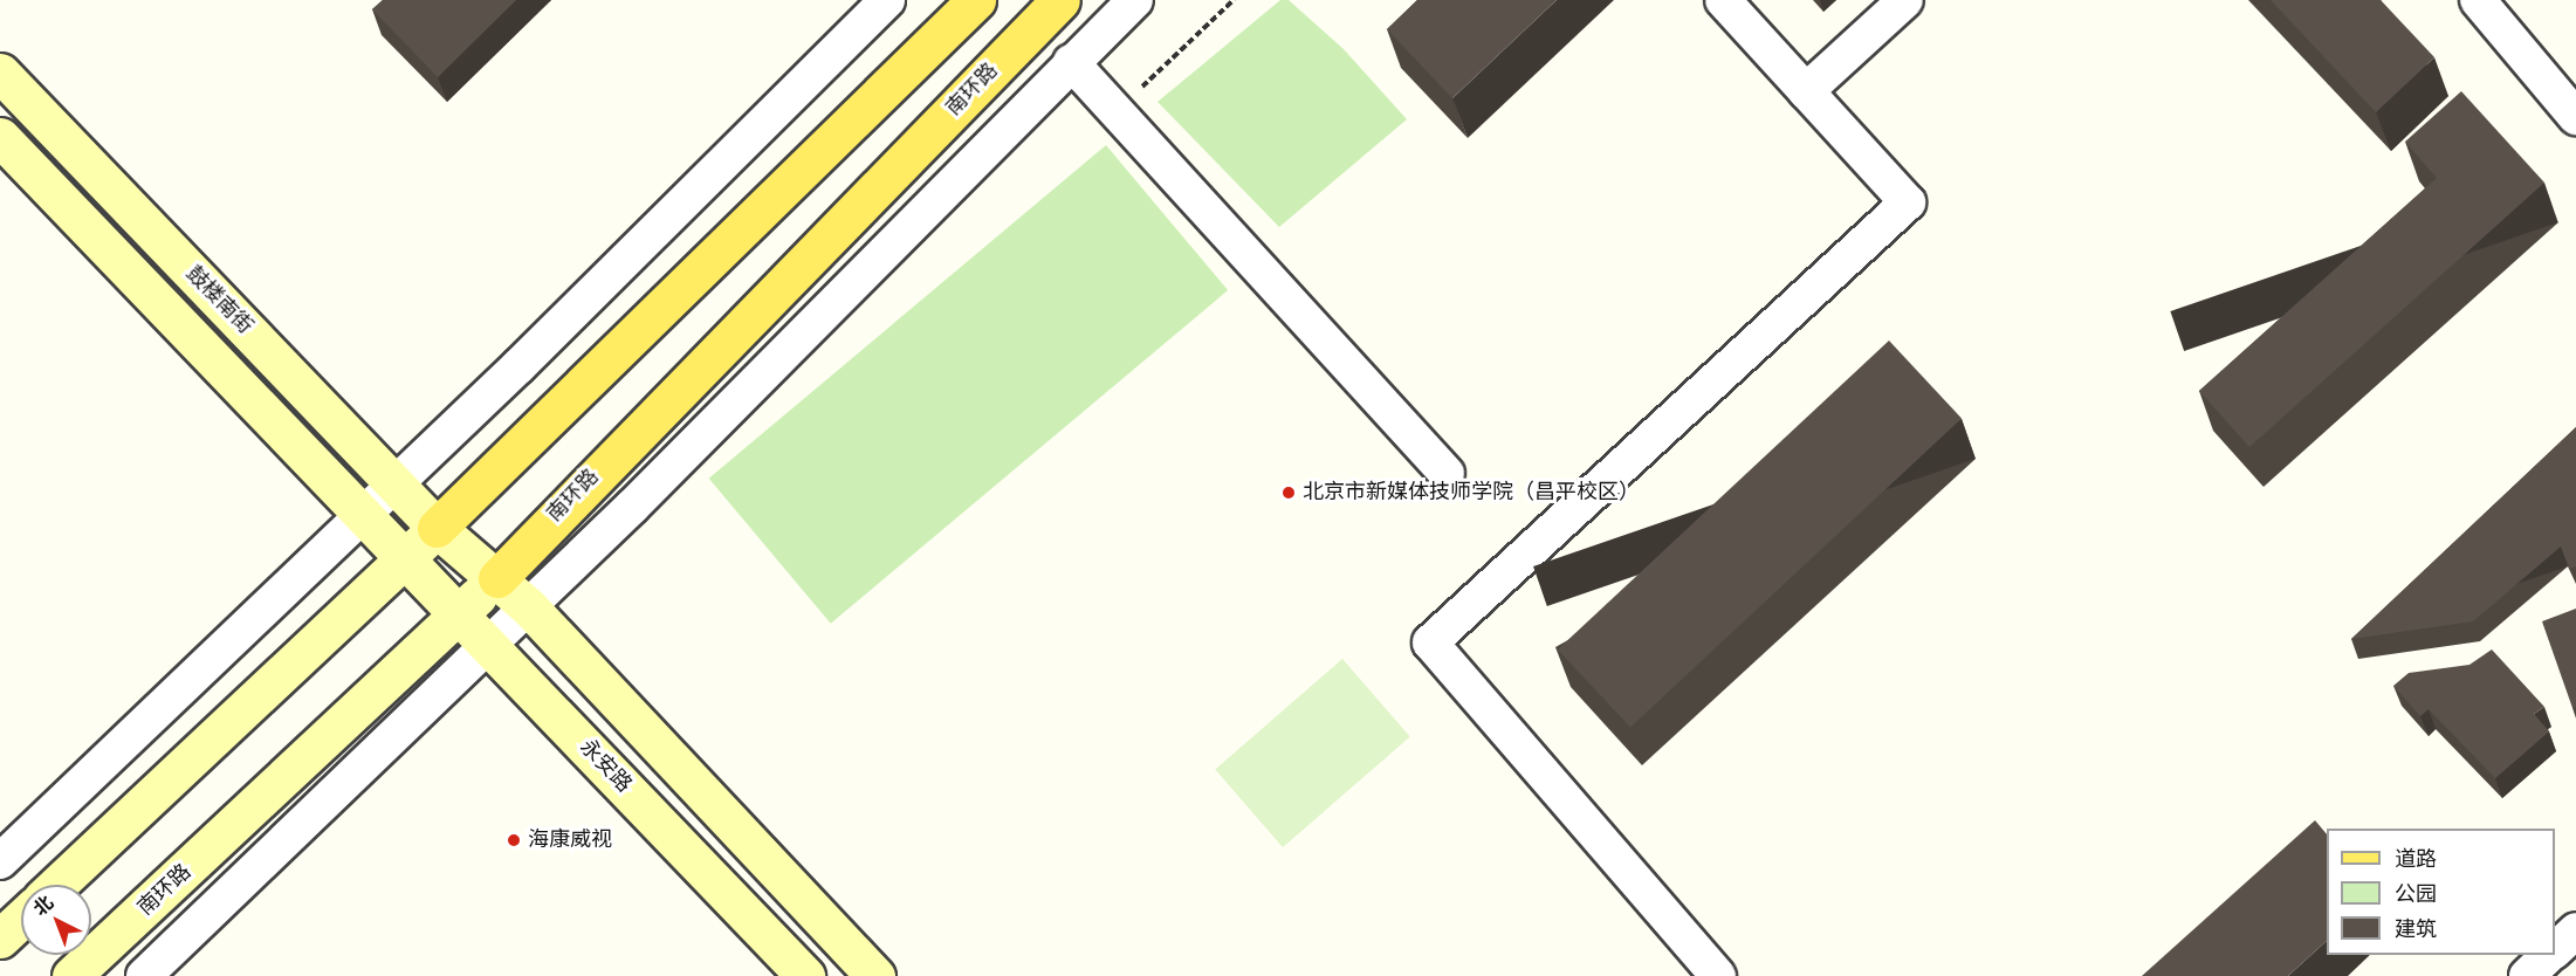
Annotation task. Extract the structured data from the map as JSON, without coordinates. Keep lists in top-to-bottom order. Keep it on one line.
{"streets":{"main road":["南环路","鼓楼南街","永安路"]},"crossings":[["南环路","鼓楼南街"],["南环路","永安路"]],"places":["北京市新媒体技师学院（昌平校区）","海康威视"],"legend":["道路","公园","建筑"],"north":"top left"}
